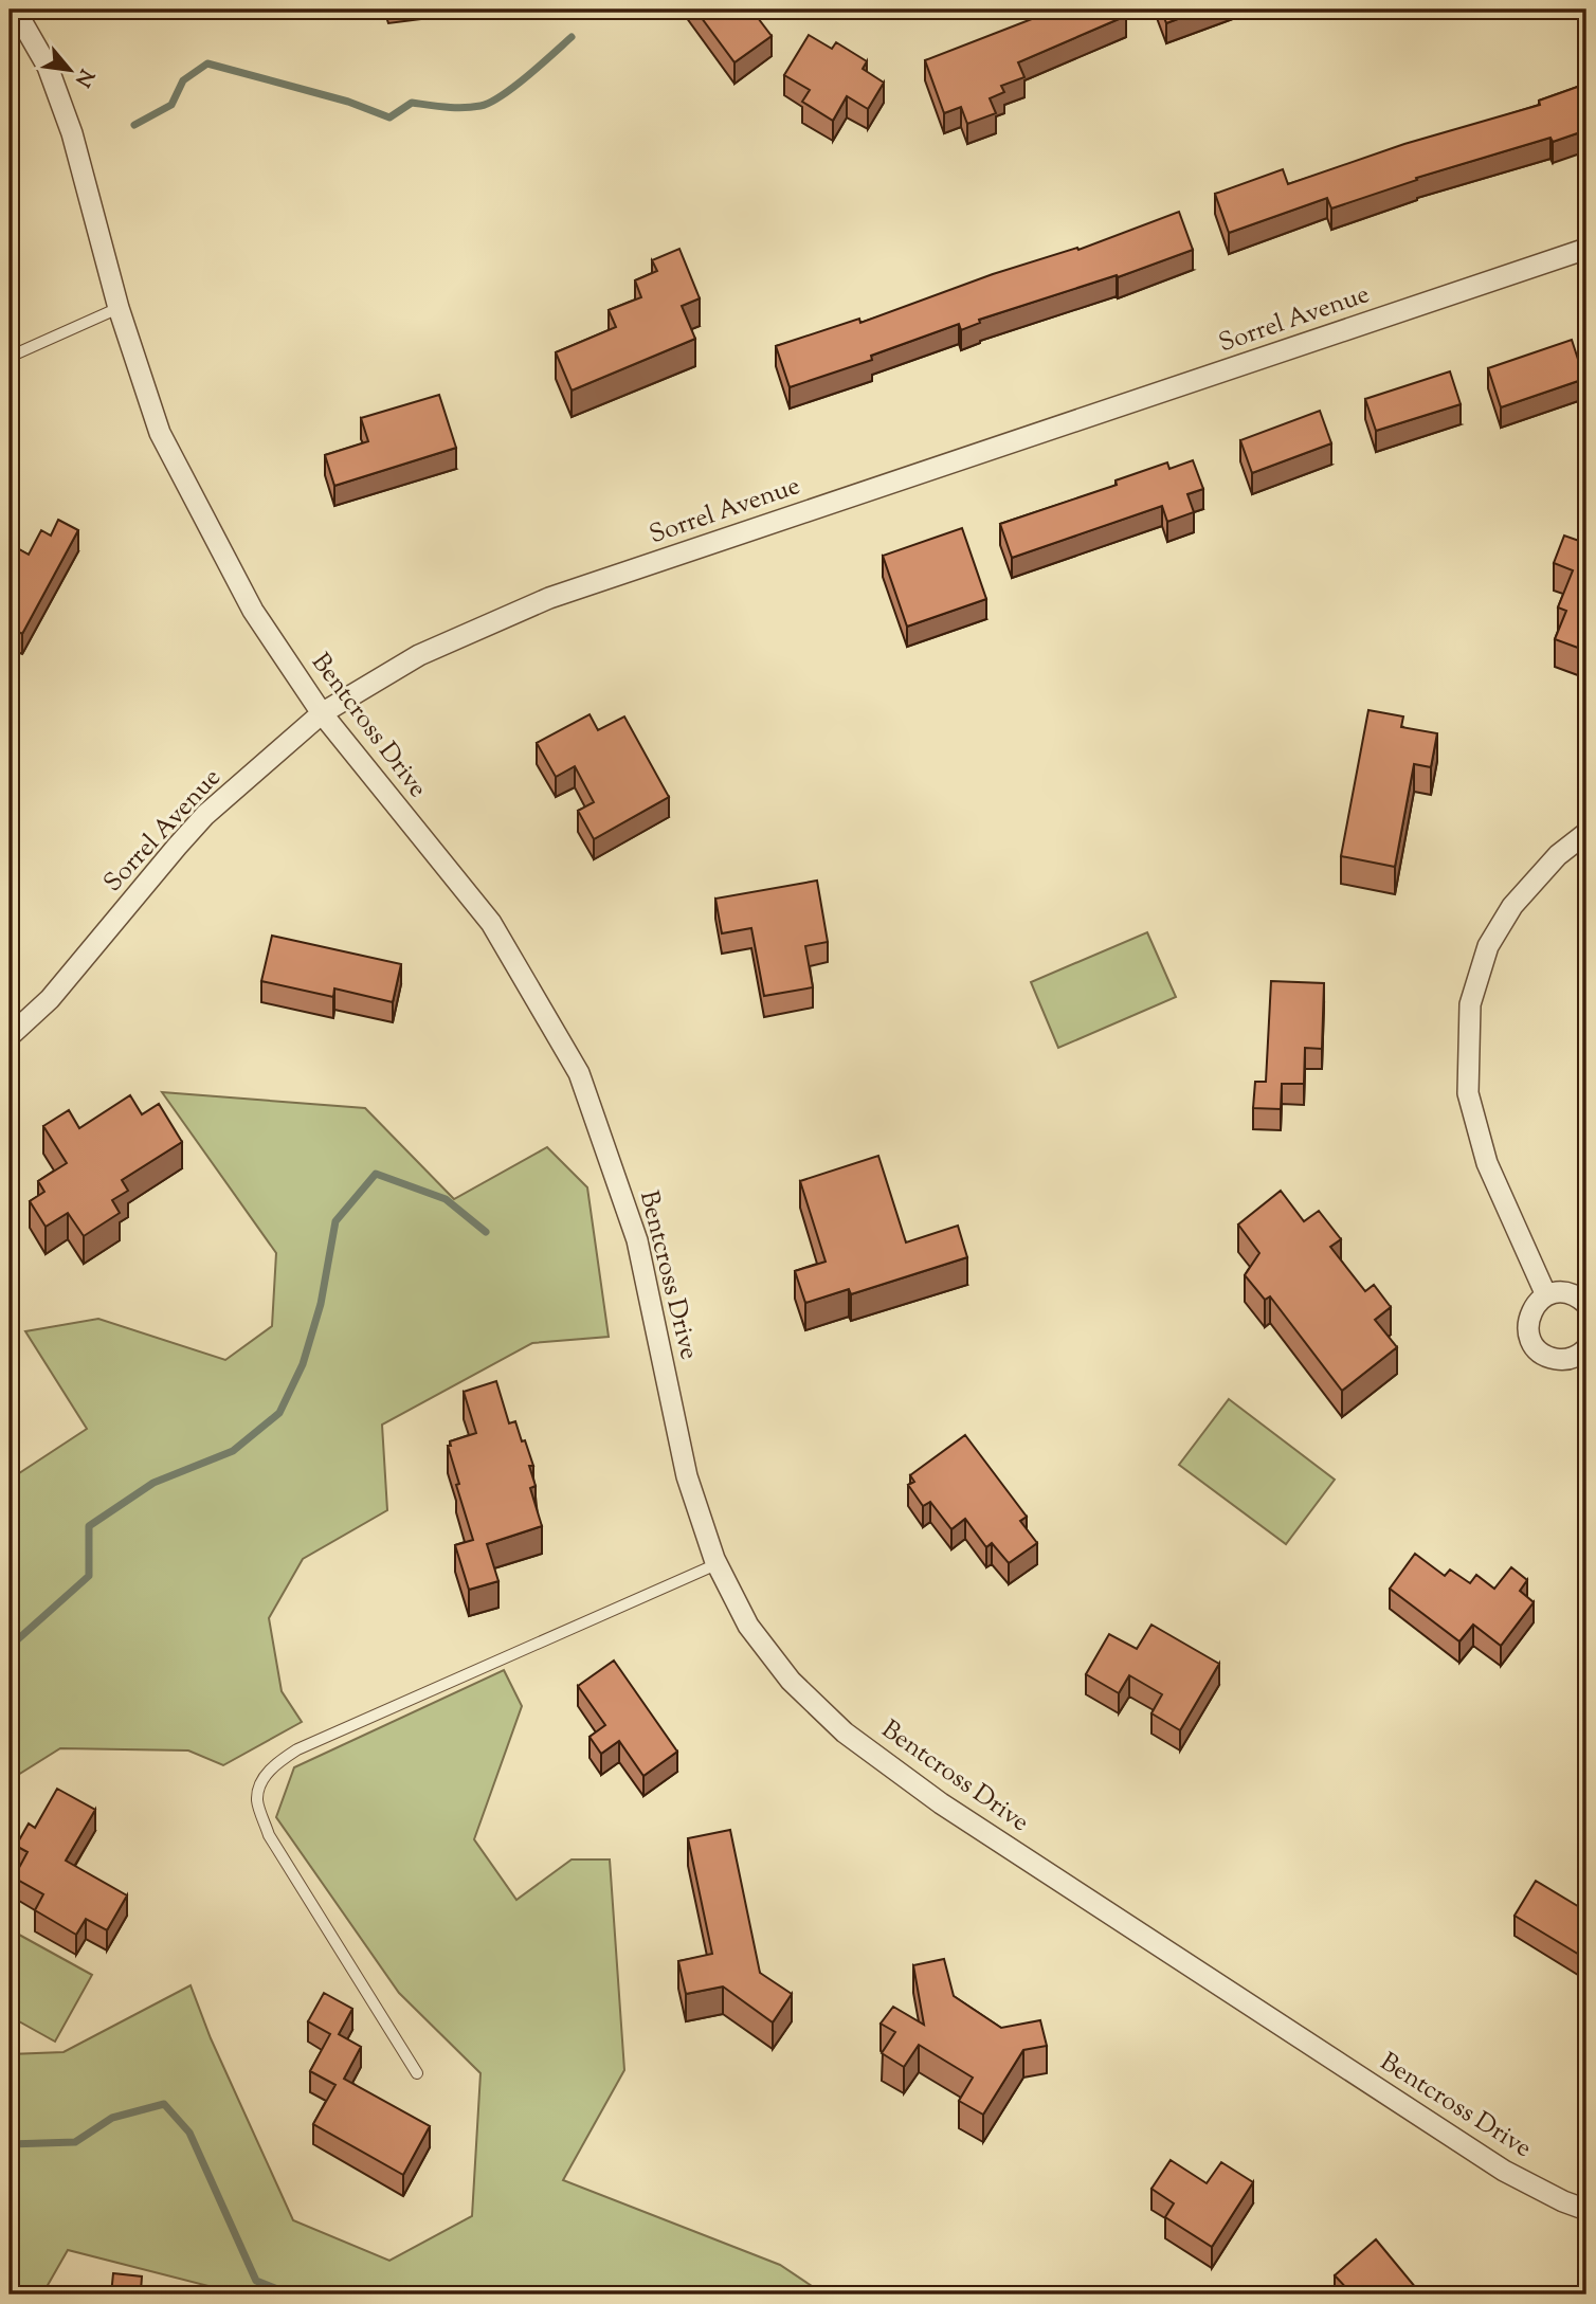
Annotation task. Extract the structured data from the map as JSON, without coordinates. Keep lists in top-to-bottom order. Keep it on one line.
{"streets":{"street":["Sorrel Avenue","Bentcross Drive"]},"crossings":[["Sorrel Avenue","Bentcross Drive"]],"north":"bottom right"}
